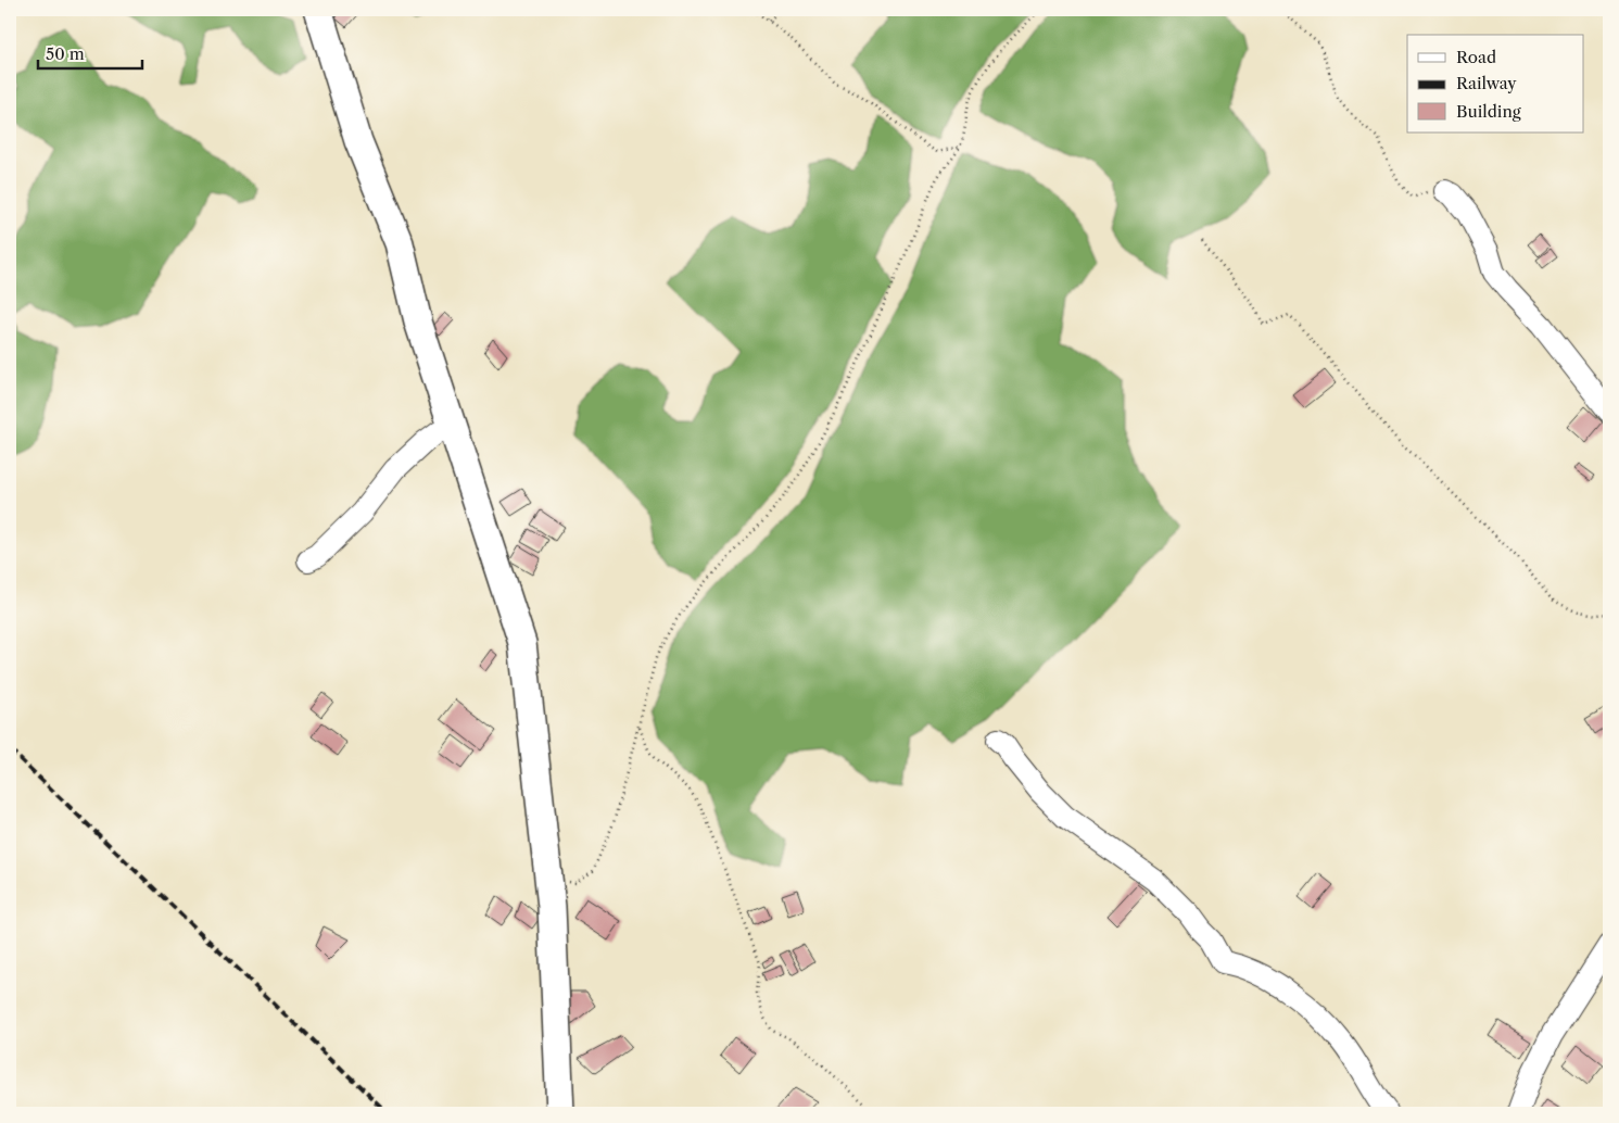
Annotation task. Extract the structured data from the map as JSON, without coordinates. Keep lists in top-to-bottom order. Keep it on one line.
{"legend":["Road","Railway","Building"],"scale_bar":"50 m"}
